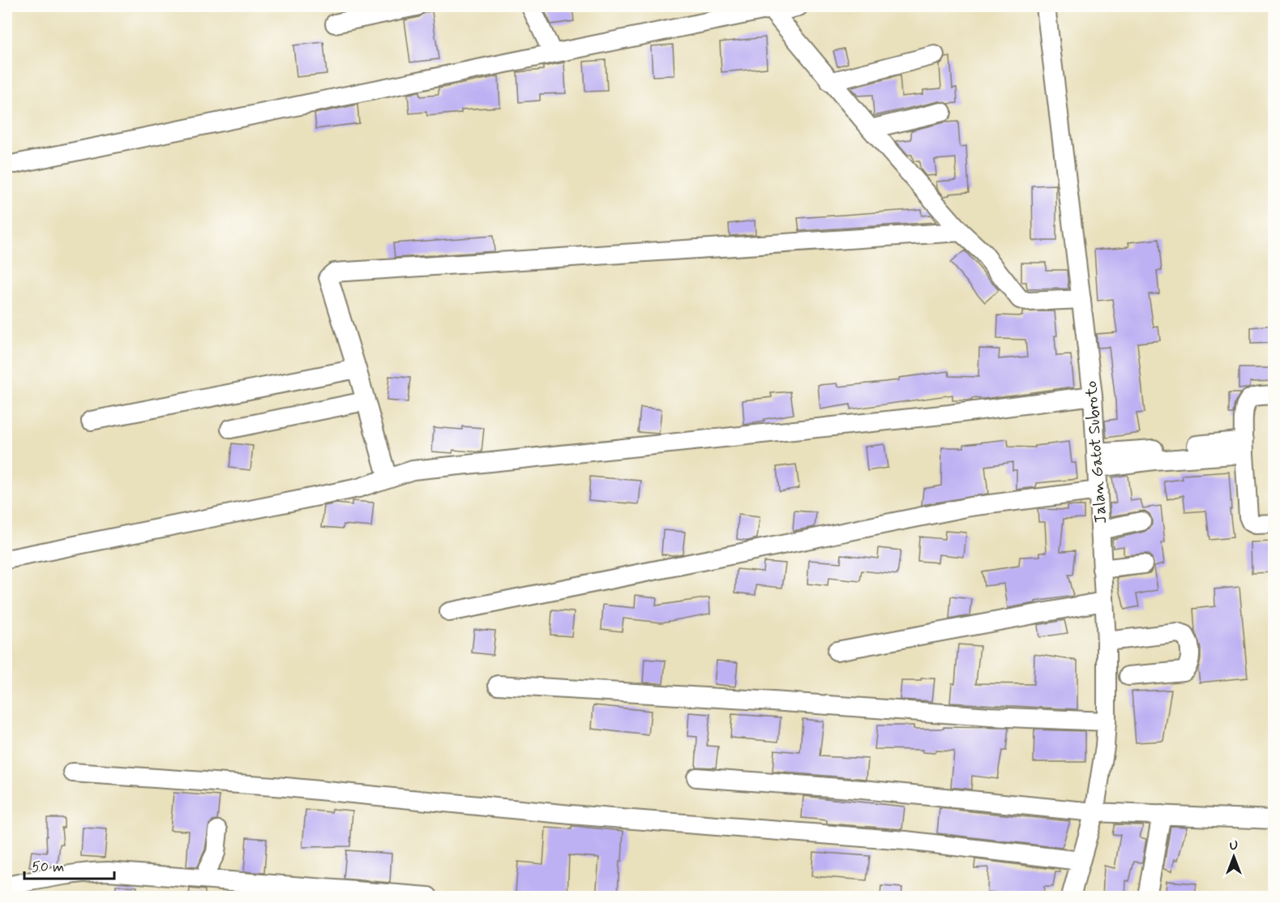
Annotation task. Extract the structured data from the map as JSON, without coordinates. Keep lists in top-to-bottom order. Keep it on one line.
{"streets":{"street":["Jalan Gatot Subroto"]},"scale_bar":"50 m","north":"top"}
